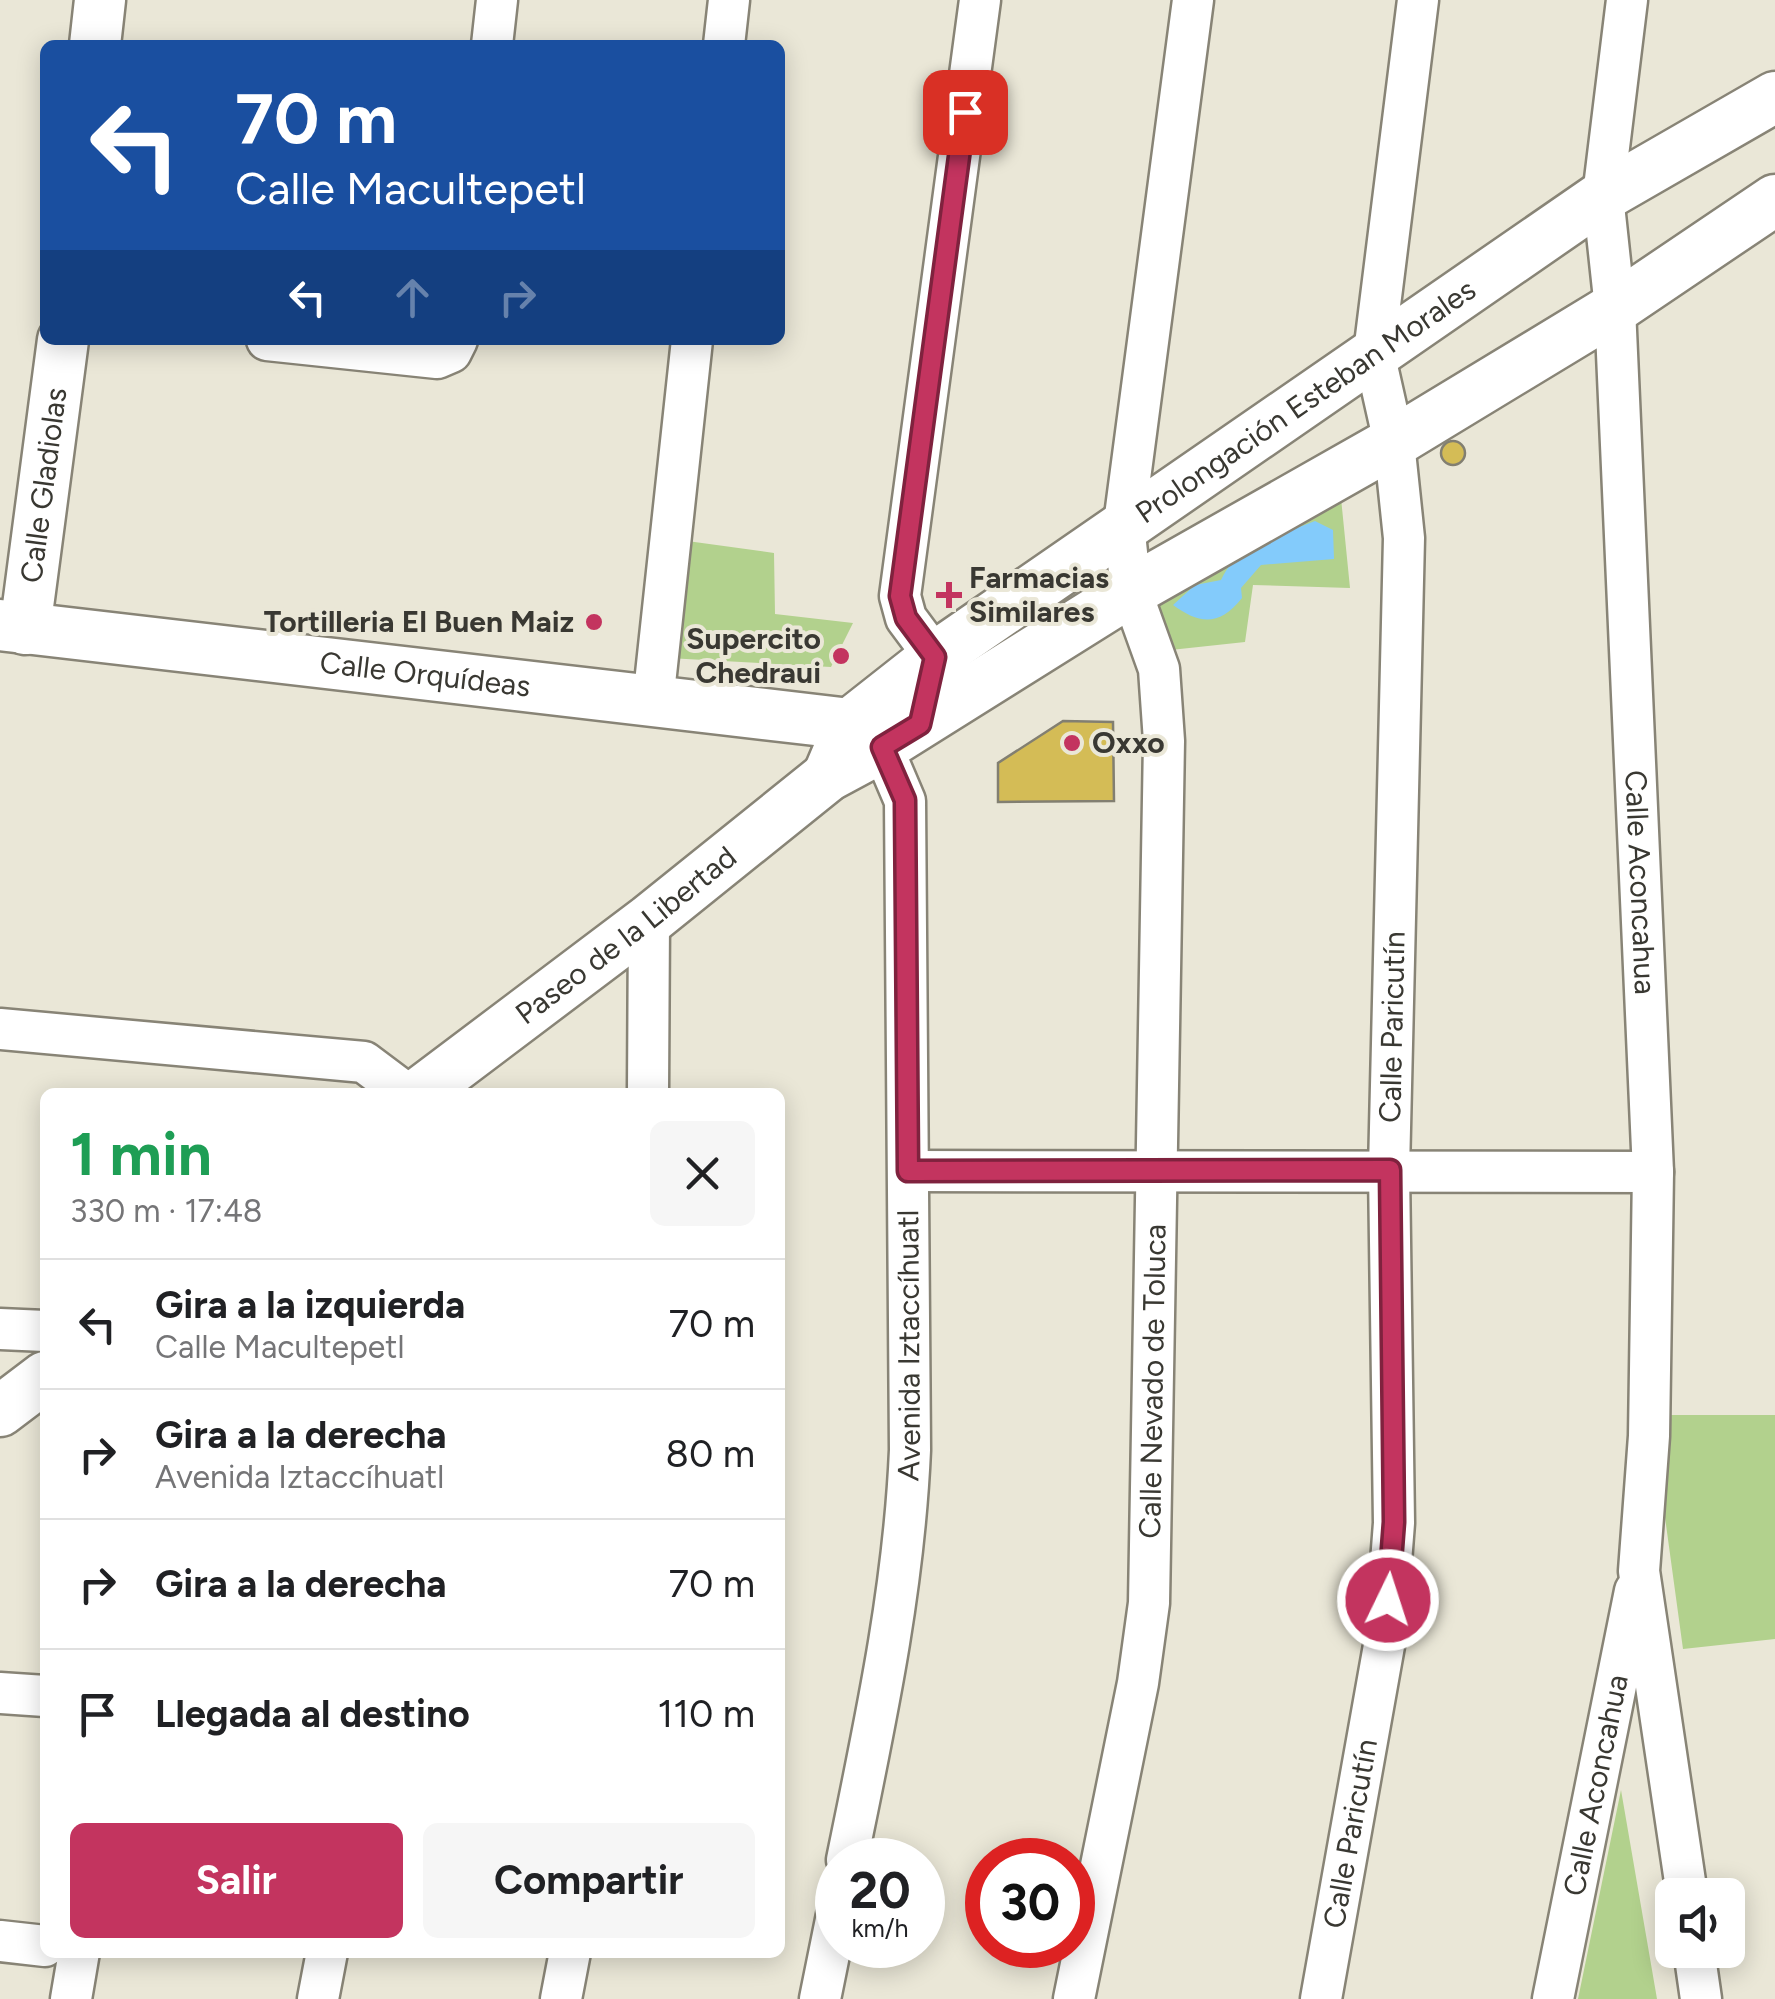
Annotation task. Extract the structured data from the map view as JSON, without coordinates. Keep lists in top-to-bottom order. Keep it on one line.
{"streets":{"street":["Prolongación Esteban Morales","Calle Gladiolas","Calle Orquídeas","Calle Aconcahua","Paseo de la Libertad","Calle Paricutín","Avenida Iztaccíhuatl","Calle Nevado de Toluca"]},"crossings":[["Prolongación Esteban Morales","Calle Orquídeas"],["Prolongación Esteban Morales","Calle Aconcahua"],["Prolongación Esteban Morales","Paseo de la Libertad"],["Prolongación Esteban Morales","Calle Paricutín"],["Prolongación Esteban Morales","Avenida Iztaccíhuatl"],["Prolongación Esteban Morales","Calle Nevado de Toluca"],["Calle Gladiolas","Calle Orquídeas"],["Calle Orquídeas","Paseo de la Libertad"],["Calle Orquídeas","Avenida Iztaccíhuatl"],["Paseo de la Libertad","Avenida Iztaccíhuatl"]],"places":{"health":["Farmacias Similares"],"other":["Tortilleria El Buen Maiz","Supercito Chedraui","Oxxo"]},"page":{"turn":["70 m","Calle Macultepetl"],"heading":["1 min","330 m · 17:48"],"list":[{"name":"Gira a la izquierda","note":"Calle Macultepetl","value":"70 m"},{"name":"Gira a la derecha","note":"Avenida Iztaccíhuatl","value":"80 m"},{"name":"Gira a la derecha","value":"70 m"},{"name":"Llegada al destino","value":"110 m"}],"buttons":["Salir","Compartir"],"speed":"20 km/h","limit":"30"}}
